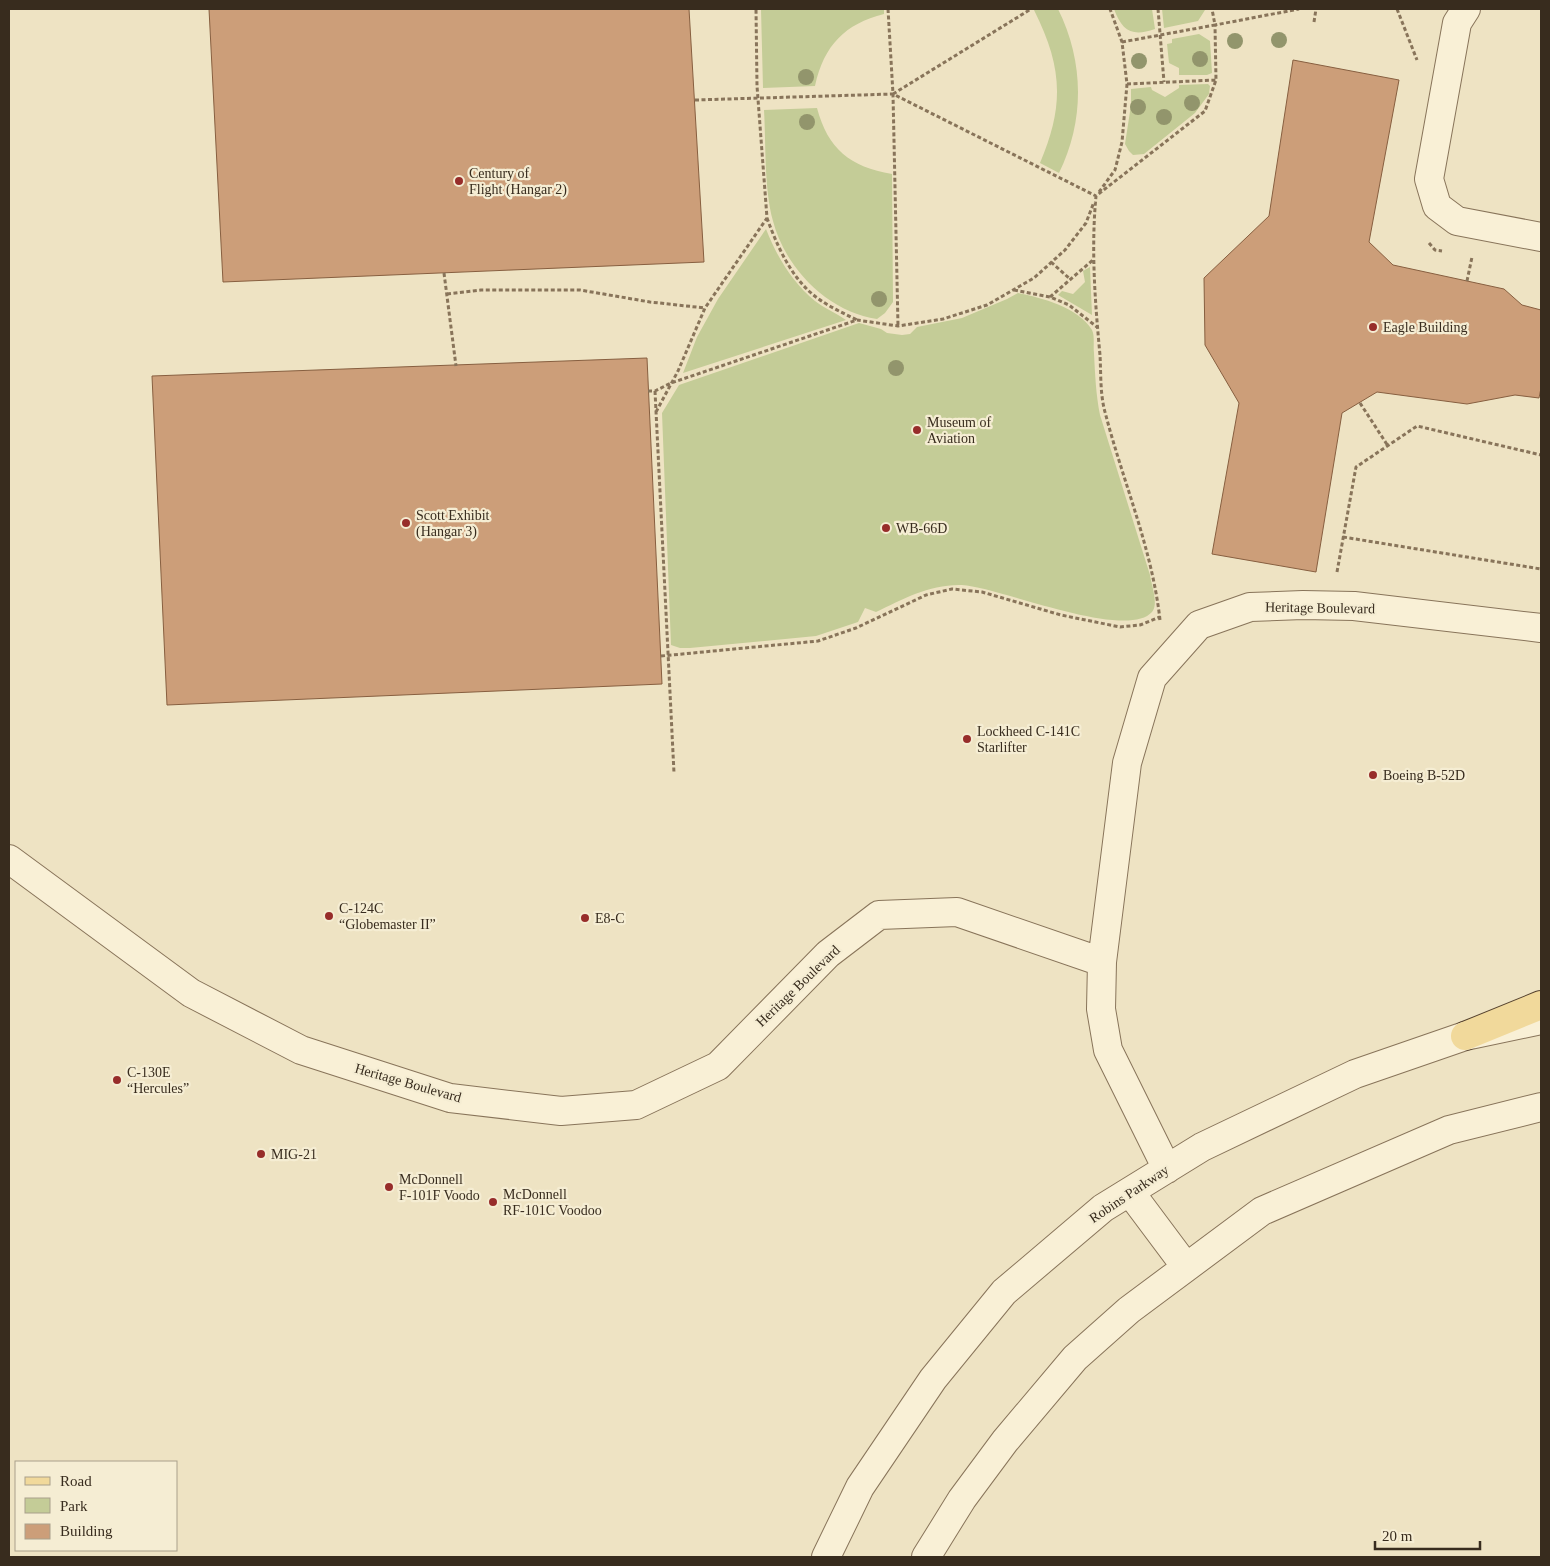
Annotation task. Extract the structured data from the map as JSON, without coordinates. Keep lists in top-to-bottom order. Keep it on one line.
{"streets":{"street":["Heritage Boulevard","Robins Parkway"]},"places":["Century of Flight (Hangar 2)","Eagle Building","Museum of Aviation","Scott Exhibit (Hangar 3)","WB-66D","Lockheed C-141C Starlifter","Boeing B-52D","C-124C “Globemaster II”","E8-C","C-130E “Hercules”","MIG-21","McDonnell F-101F Voodo","McDonnell RF-101C Voodoo"],"legend":["Road","Park","Building"],"scale_bar":"20 m"}
